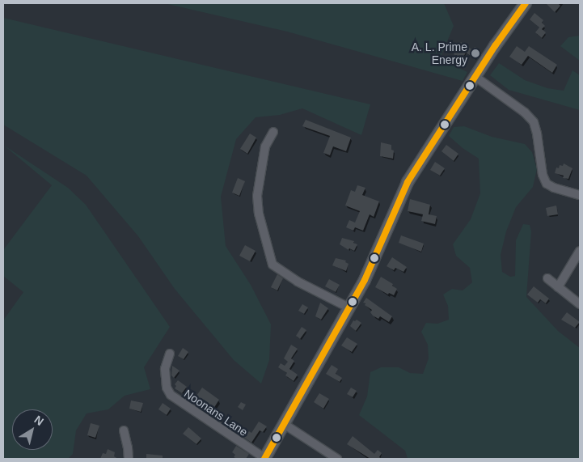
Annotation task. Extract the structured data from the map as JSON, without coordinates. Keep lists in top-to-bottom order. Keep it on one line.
{"streets":{"street":["Noonans Lane"]},"places":["A. L. Prime Energy"],"north":"top right"}
